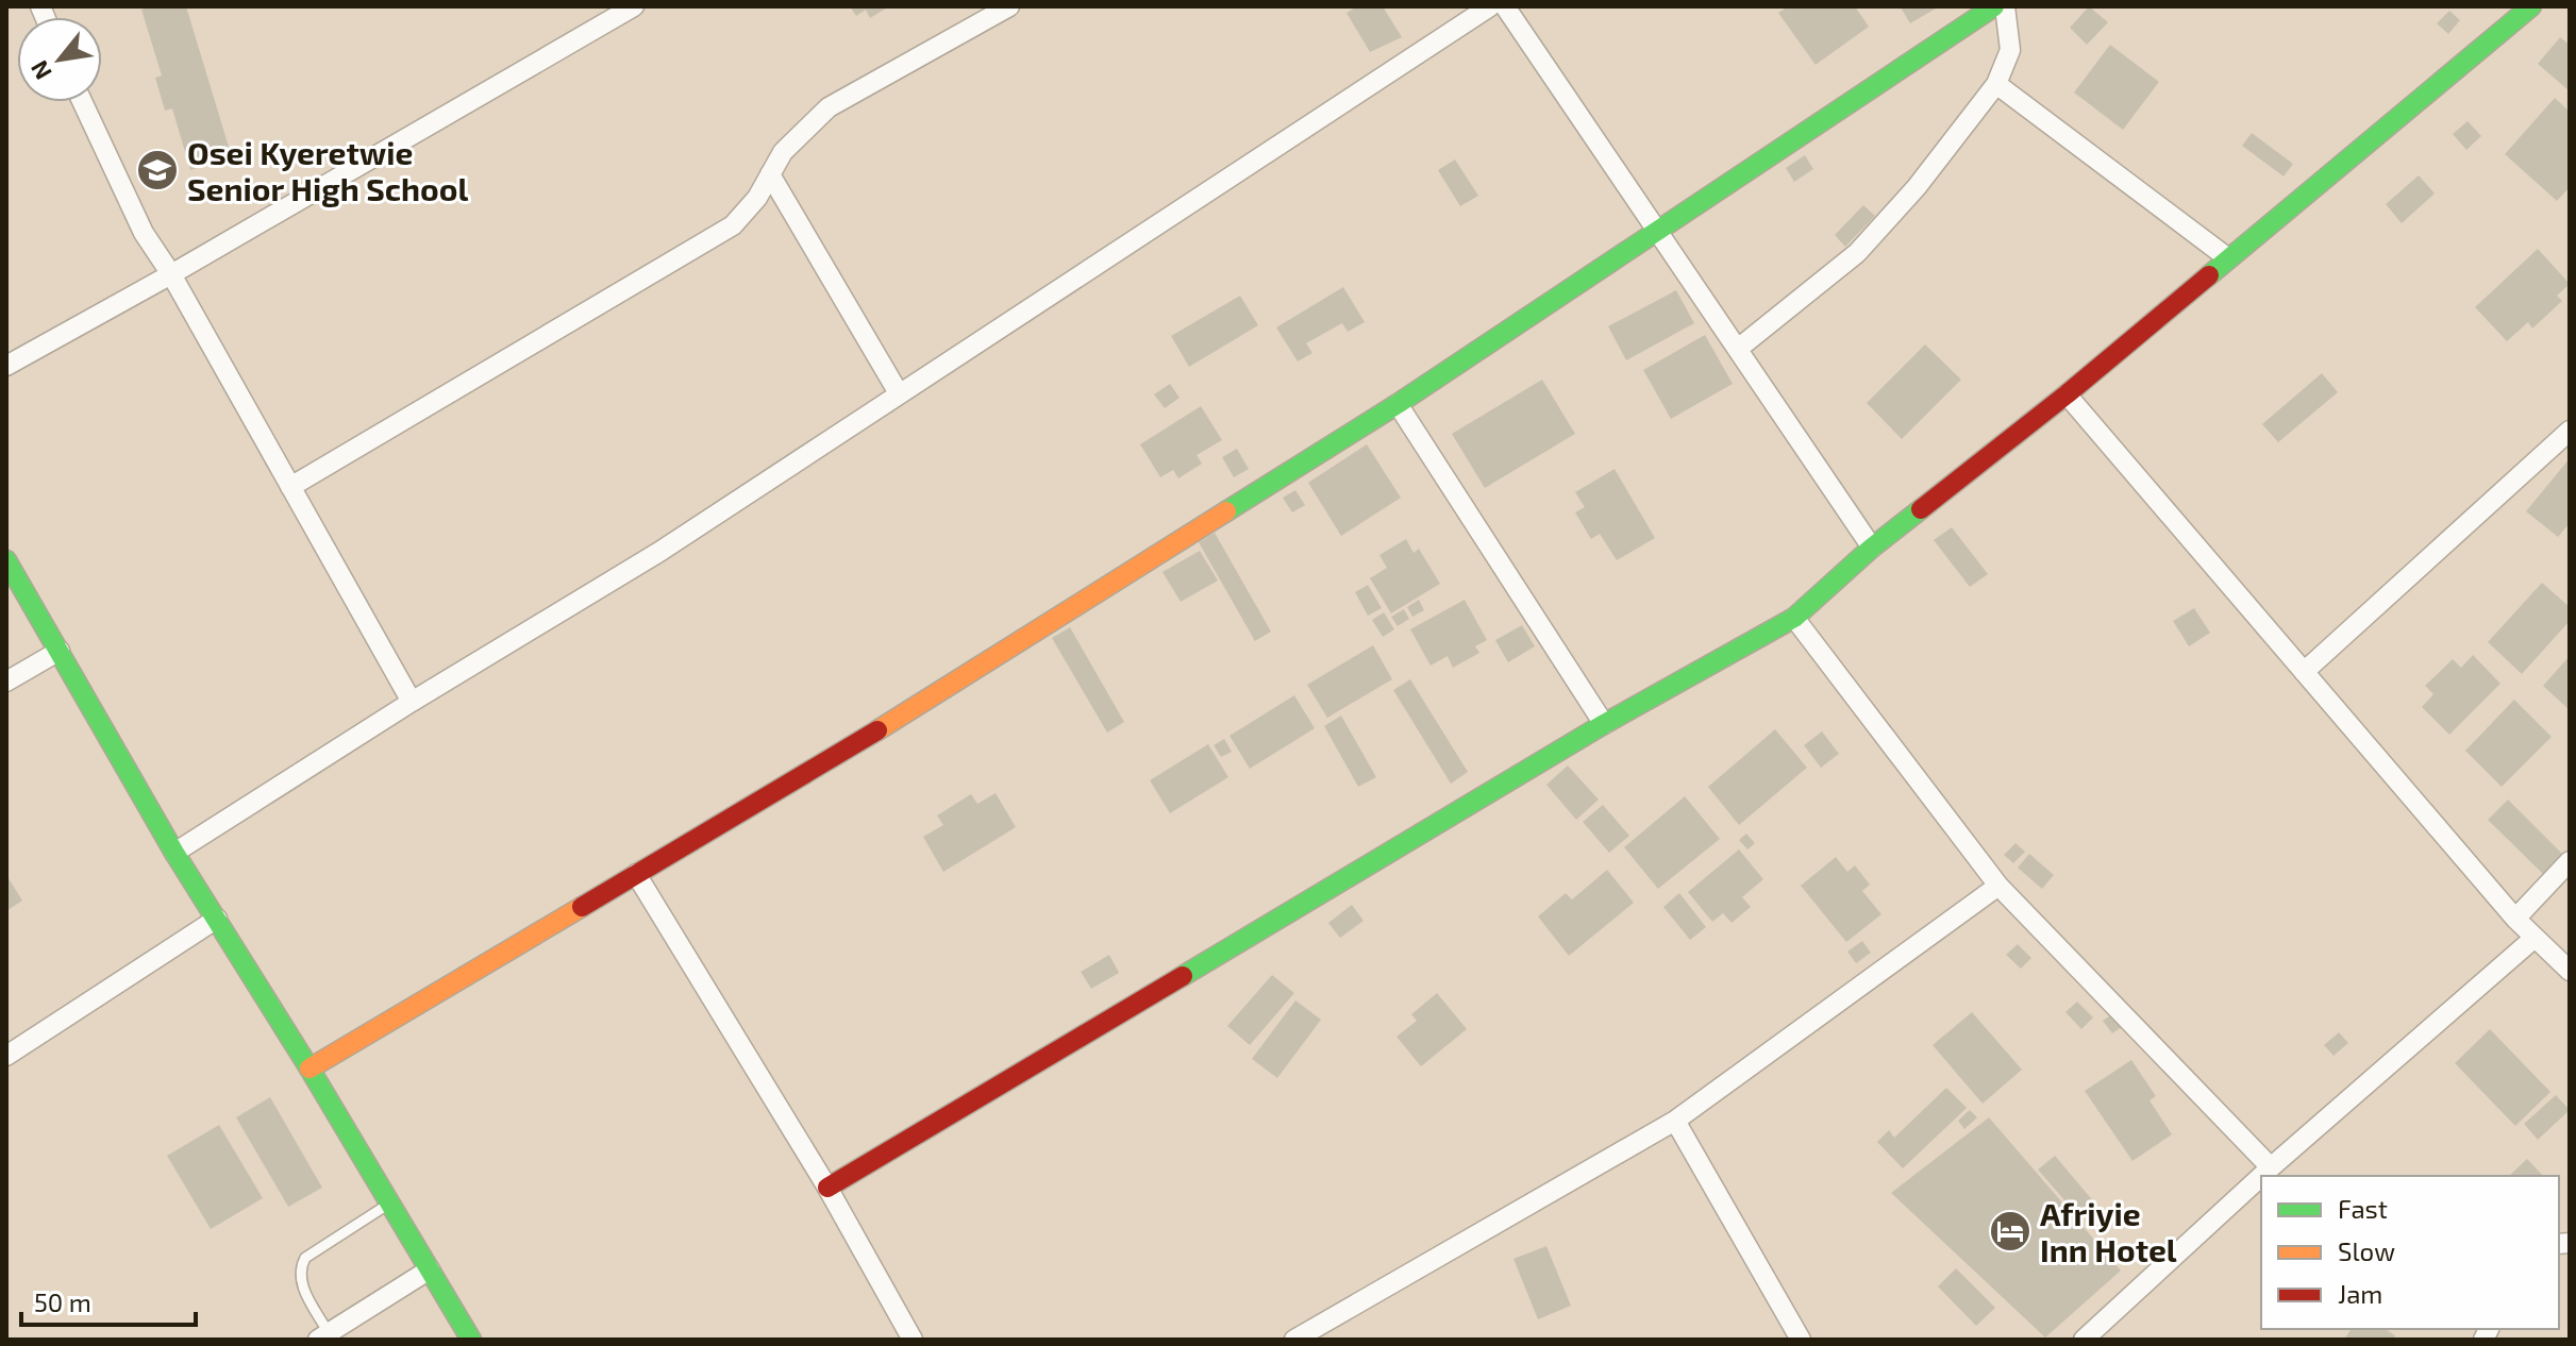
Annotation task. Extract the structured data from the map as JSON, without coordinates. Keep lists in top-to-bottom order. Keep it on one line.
{"places":{"school or university":["Osei Kyeretwie Senior High School"],"hotel":["Afriyie Inn Hotel"]},"legend":["Fast","Slow","Jam"],"scale_bar":"50 m","north":"bottom left"}
